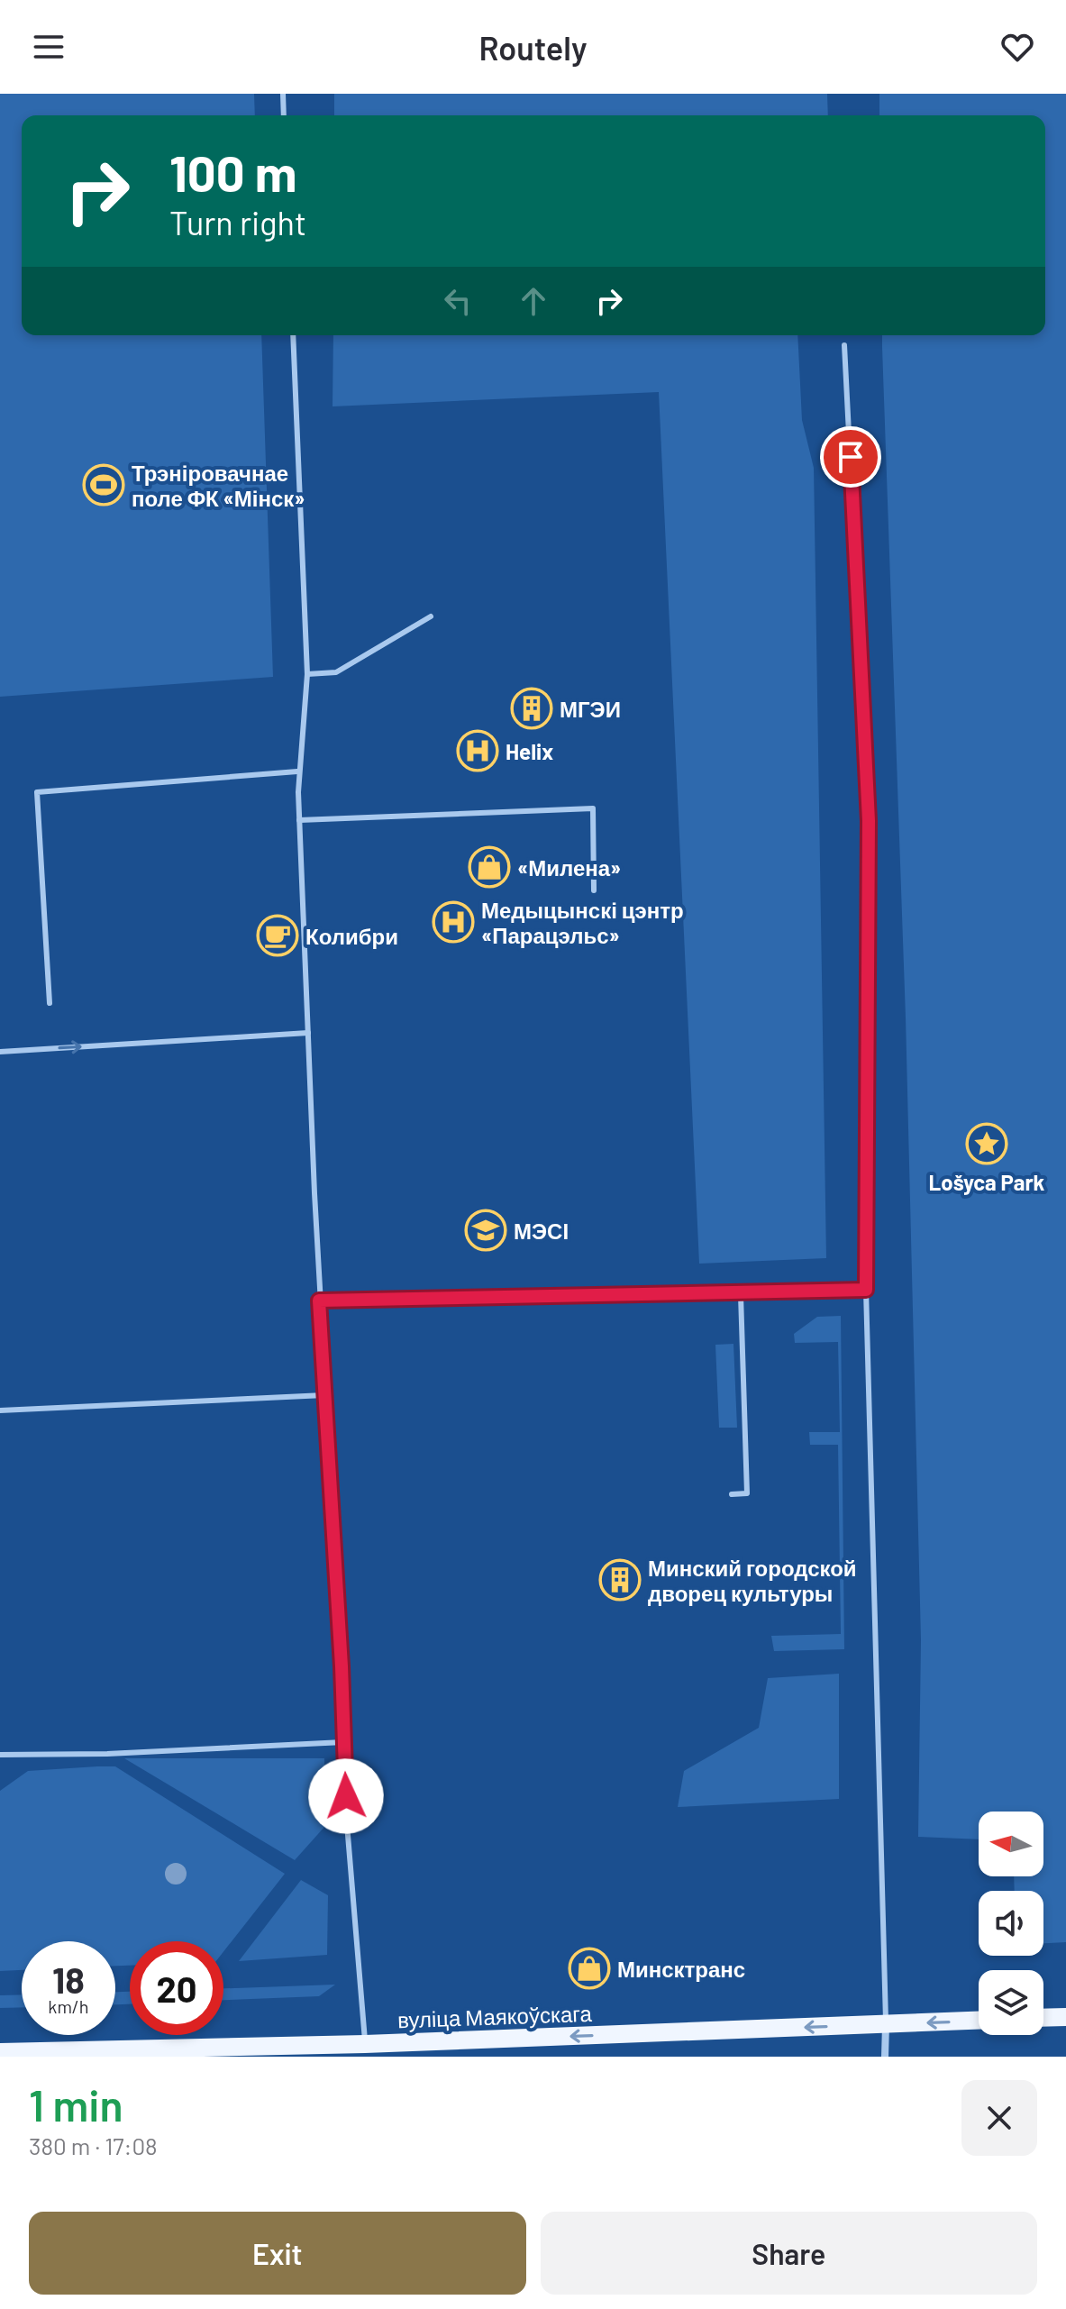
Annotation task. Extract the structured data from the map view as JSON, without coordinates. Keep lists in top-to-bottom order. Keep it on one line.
{"streets":{"main road":["вуліца Маякоўскага"]},"one_way":["вуліца Маякоўскага"],"places":{"sports":["Трэніровачнае поле ФК «Мінск»"],"building":["МГЭИ","Минский городской дворец культуры"],"hospital":["Helix","Медыцынскі цэнтр «Парацэльс»"],"shop":["«Милена»","Минсктранс"],"cafe":["Колибри"],"place":["Lošyca Park"],"school or university":["МЭСІ"]},"north":"left","page":{"header":"Routely","turn":["100 m","Turn right"],"speed":"18 km/h","limit":"20","heading":["1 min","380 m · 17:08"],"buttons":["Exit","Share"]}}
